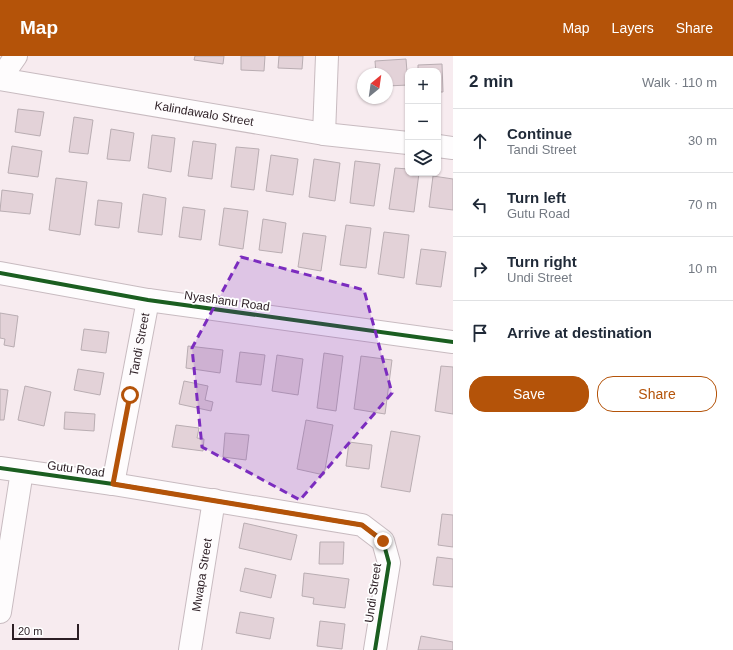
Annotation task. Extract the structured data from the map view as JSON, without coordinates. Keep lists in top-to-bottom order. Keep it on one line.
{"streets":{"street":["Kalindawalo Street","Nyashanu Road","Tandi Street","Gutu Road","Mwapa Street","Undi Street"]},"crossings":[["Nyashanu Road","Tandi Street"],["Tandi Street","Gutu Road"],["Gutu Road","Mwapa Street"],["Gutu Road","Undi Street"]],"scale_bar":"20 m","north":"top right","page":{"header":"Map","nav":["Map","Layers","Share"],"heading":["2 min","Walk · 110 m"],"map_buttons":["+","−"],"list":[["Continue","Tandi Street","30 m"],["Turn left","Gutu Road","70 m"],["Turn right","Undi Street","10 m"],"Arrive at destination"],"buttons":["Save","Share"],"scale":"20 m"}}
